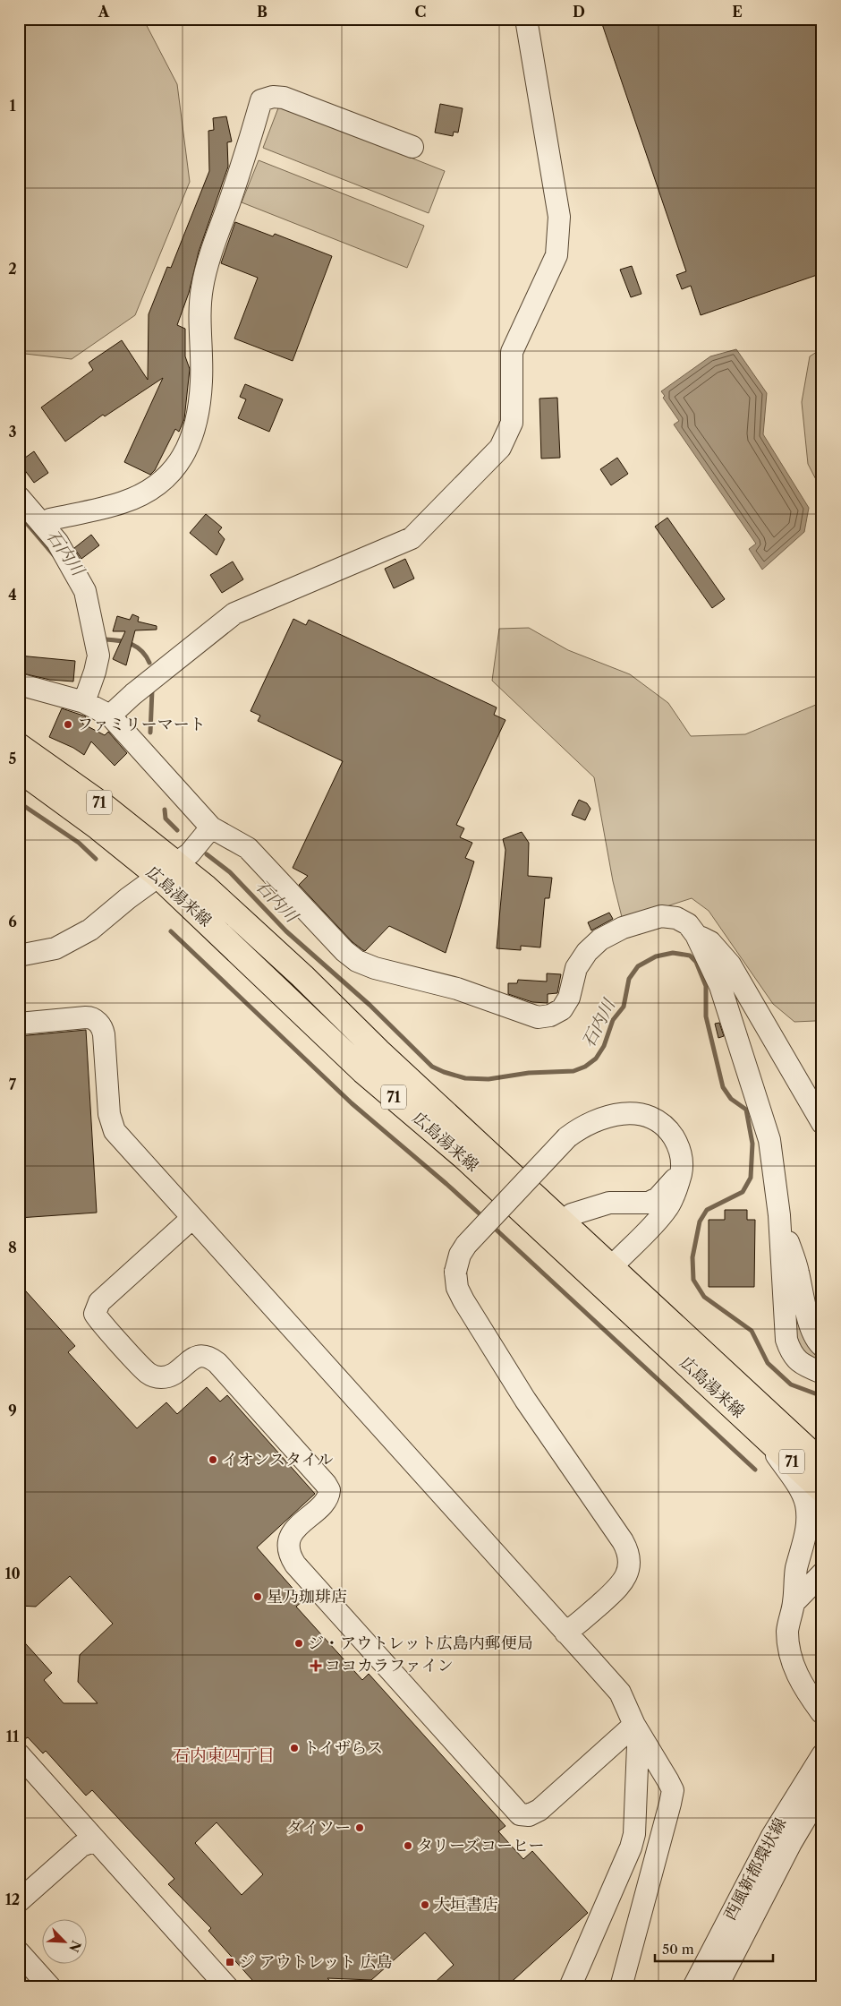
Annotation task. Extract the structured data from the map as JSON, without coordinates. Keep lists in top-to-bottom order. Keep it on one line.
{"streets":{"main road":["71","広島湯来線"],"street":["西風新都環状線"]},"districts":["石内東四丁目"],"water":["石内川"],"places":{"other":["ファミリーマート","イオンスタイル","星乃珈琲店","ジ・アウトレット広島内郵便局","トイザらス","ダイソー","タリーズコーヒー","大垣書店"],"health":["ココカラファイン"],"transit":["ジ アウトレット 広島"]},"scale_bar":"50 m","north":"bottom right","grid":{"columns":["A","B","C","D","E"],"rows":["1","2","3","4","5","6","7","8","9","10","11","12"]}}
